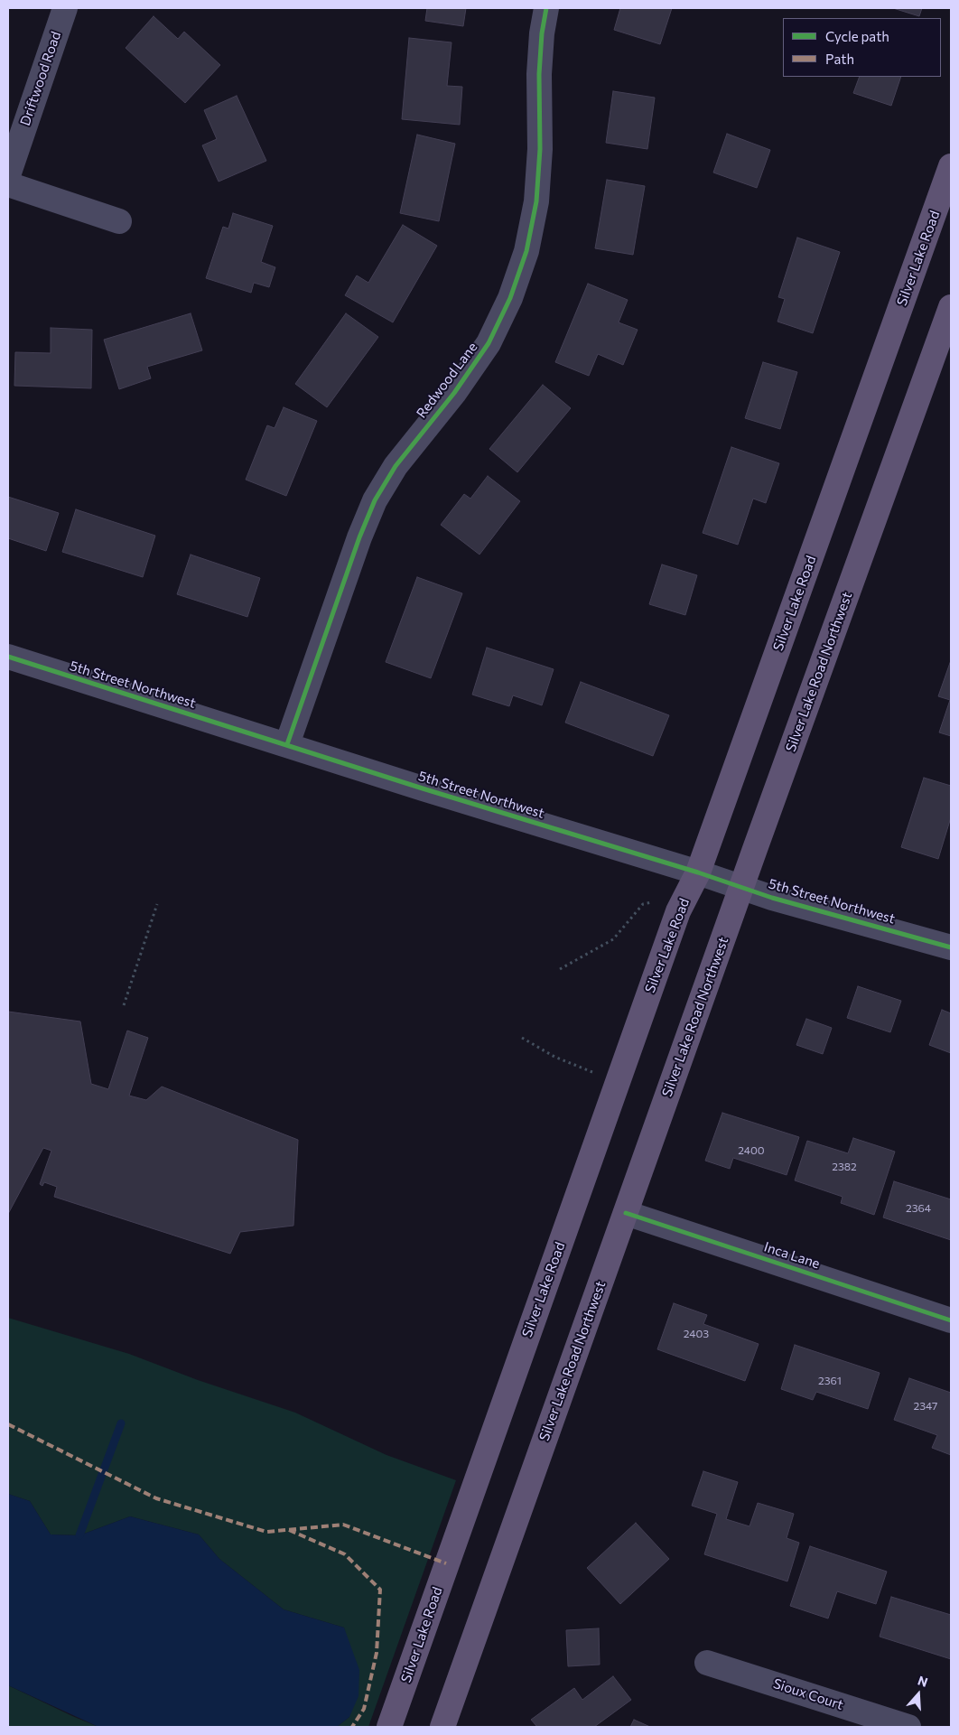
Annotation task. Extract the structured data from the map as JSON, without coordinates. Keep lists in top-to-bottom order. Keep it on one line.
{"streets":{"main road":["Silver Lake Road","Silver Lake Road Northwest"],"street":["Driftwood Road","Redwood Lane","5th Street Northwest","Inca Lane","Sioux Court"]},"crossings":[["Silver Lake Road","5th Street Northwest"],["Redwood Lane","5th Street Northwest"],["Silver Lake Road Northwest","5th Street Northwest"],["Silver Lake Road Northwest","Inca Lane"]],"house_numbers":["2400","2382","2364","2403","2361","2347"],"legend":["Cycle path","Path"],"north":"top"}
